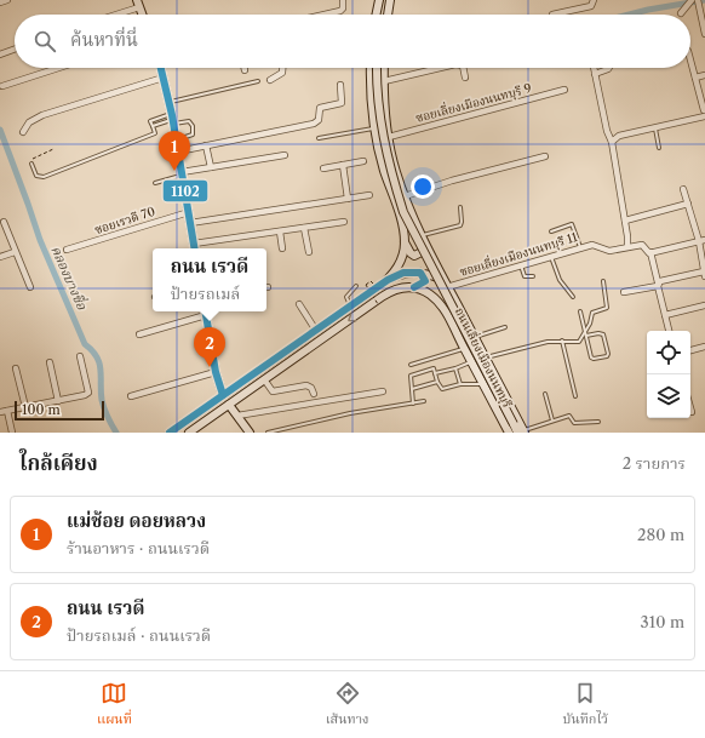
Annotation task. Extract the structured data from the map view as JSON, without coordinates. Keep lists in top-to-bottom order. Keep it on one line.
{"streets":{"main road":["ถนนเลี่ยงเมืองนนทบุรี"],"street":["ซอยเลี่ยงเมืองนนทบุรี 9","ซอยเรวดี 70","ซอยเลี่ยงเมืองนนทบุรี 11"]},"crossings":[["ซอยเลี่ยงเมืองนนทบุรี 9","ถนนเลี่ยงเมืองนนทบุรี"],["ซอยเลี่ยงเมืองนนทบุรี 11","ถนนเลี่ยงเมืองนนทบุรี"]],"water":["คลองบางซื่อ"],"lines":["transit line 1102"],"scale_bar":"100 m","page":{"search":"ค้นหาที่นี่","pins":["1","2"],"popup":["ถนน เรวดี","ป้ายรถเมล์"],"scale":"100 m","heading":["ใกล้เคียง","2 รายการ"],"list":[{"mark":"1","name":"แม่ช้อย ดอยหลวง","note":"ร้านอาหาร · ถนนเรวดี","value":"280 m"},{"mark":"2","name":"ถนน เรวดี","note":"ป้ายรถเมล์ · ถนนเรวดี","value":"310 m"}],"nav":["แผนที่","เส้นทาง","บันทึกไว้"]}}
